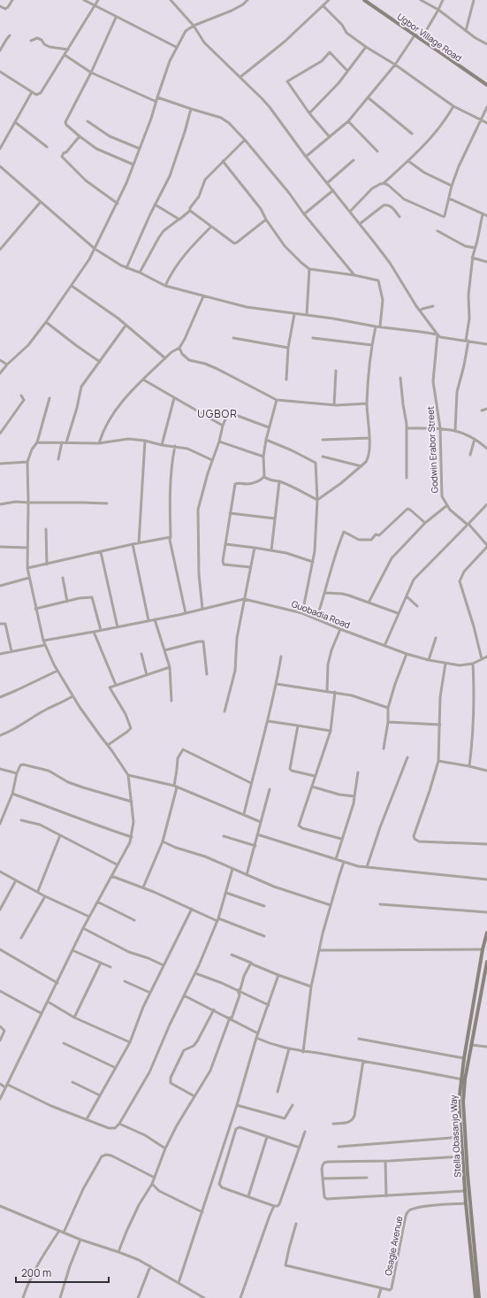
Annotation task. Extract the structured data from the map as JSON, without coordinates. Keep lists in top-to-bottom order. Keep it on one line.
{"streets":{"street":["Ugbor Village Road","Godwin Erabor Street","Guobadia Road","Stella Obasanjo Way","Osagie Avenue"]},"crossings":[["Stella Obasanjo Way","Osagie Avenue"]],"districts":["UGBOR"],"scale_bar":"200 m"}
